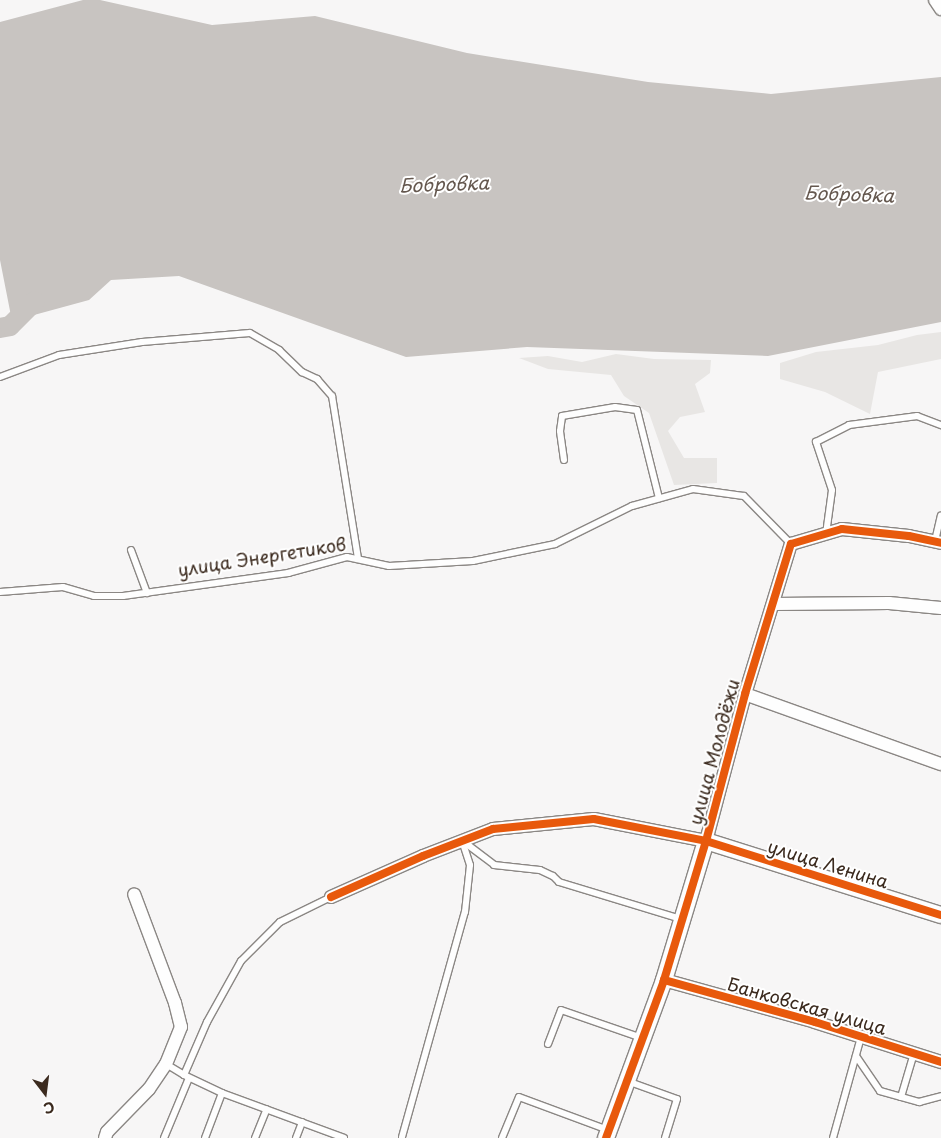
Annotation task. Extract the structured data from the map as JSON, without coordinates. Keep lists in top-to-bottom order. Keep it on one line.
{"streets":{"street":["улица Молодёжи","улица Ленина","Банковская улица"],"lane":["улица Энергетиков"]},"crossings":[["улица Энергетиков","улица Молодёжи"],["улица Молодёжи","улица Ленина"],["улица Молодёжи","Банковская улица"]],"water":["Бобровка"],"north":"bottom"}
